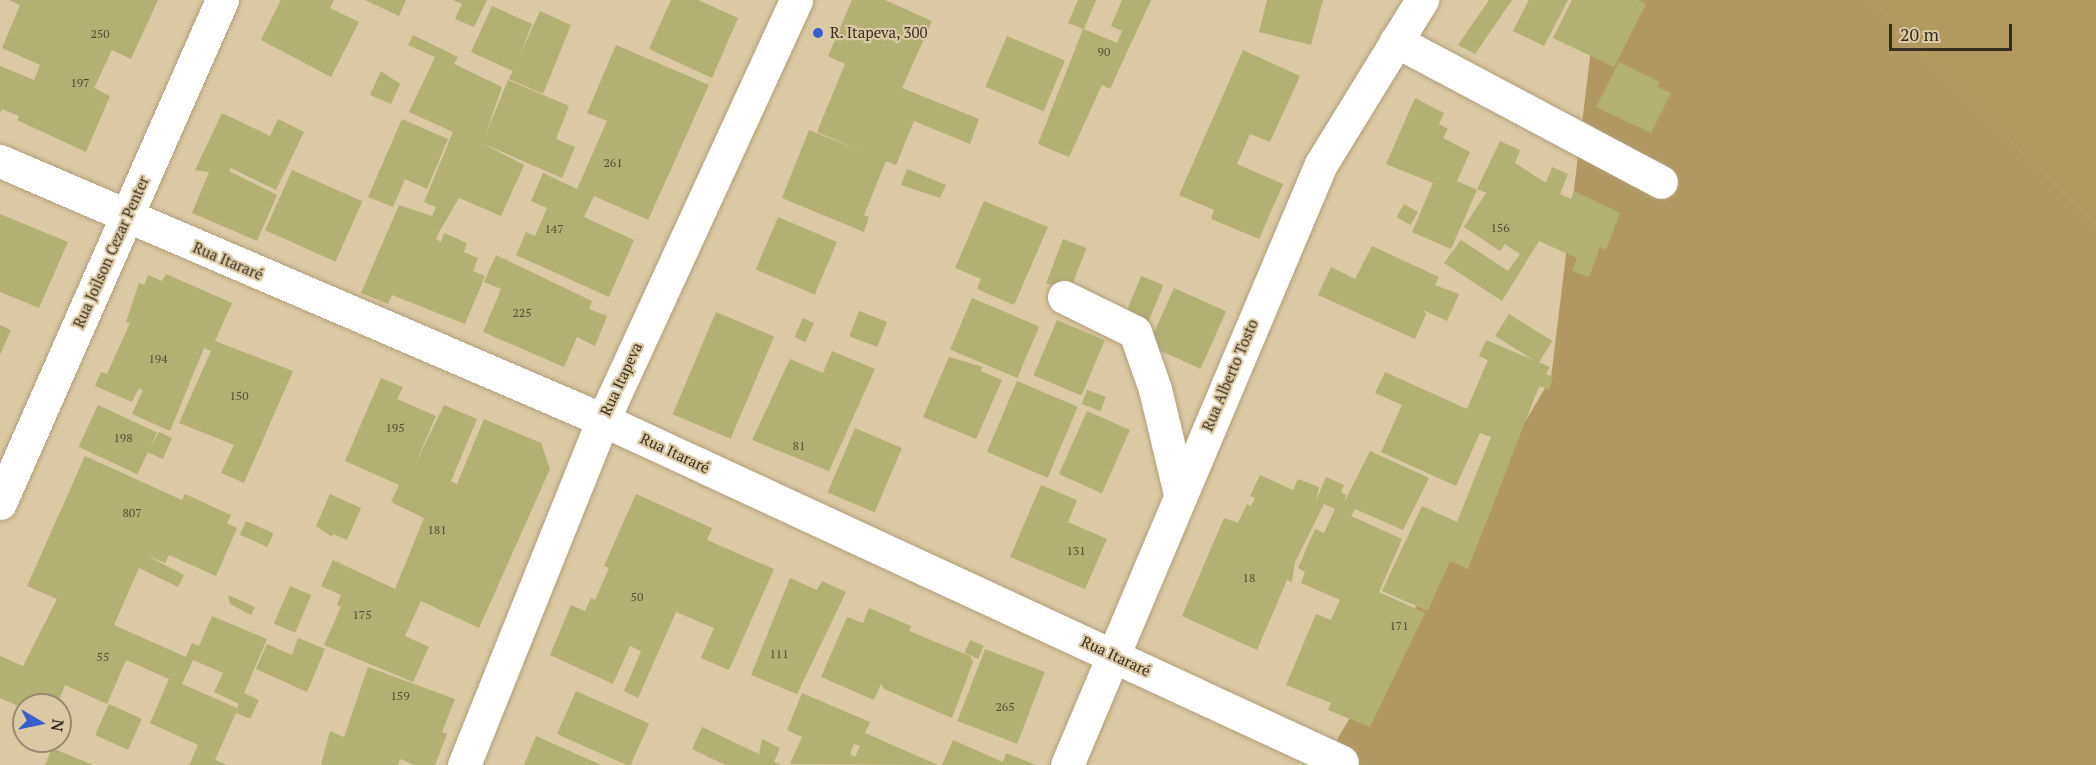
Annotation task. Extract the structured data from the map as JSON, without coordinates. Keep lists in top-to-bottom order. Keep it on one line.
{"streets":{"street":["Rua Joilson Cezar Penter","Rua Itararé","Rua Alberto Tosto","Rua Itapeva"]},"crossings":[["Rua Joilson Cezar Penter","Rua Itararé"],["Rua Itararé","Rua Alberto Tosto"],["Rua Itararé","Rua Itapeva"]],"places":["R. Itapeva, 300"],"house_numbers":["250","90","197","261","156","147","225","194","150","195","198","81","807","181","131","18","50","175","171","111","55","159","265"],"scale_bar":"20 m","north":"right"}
